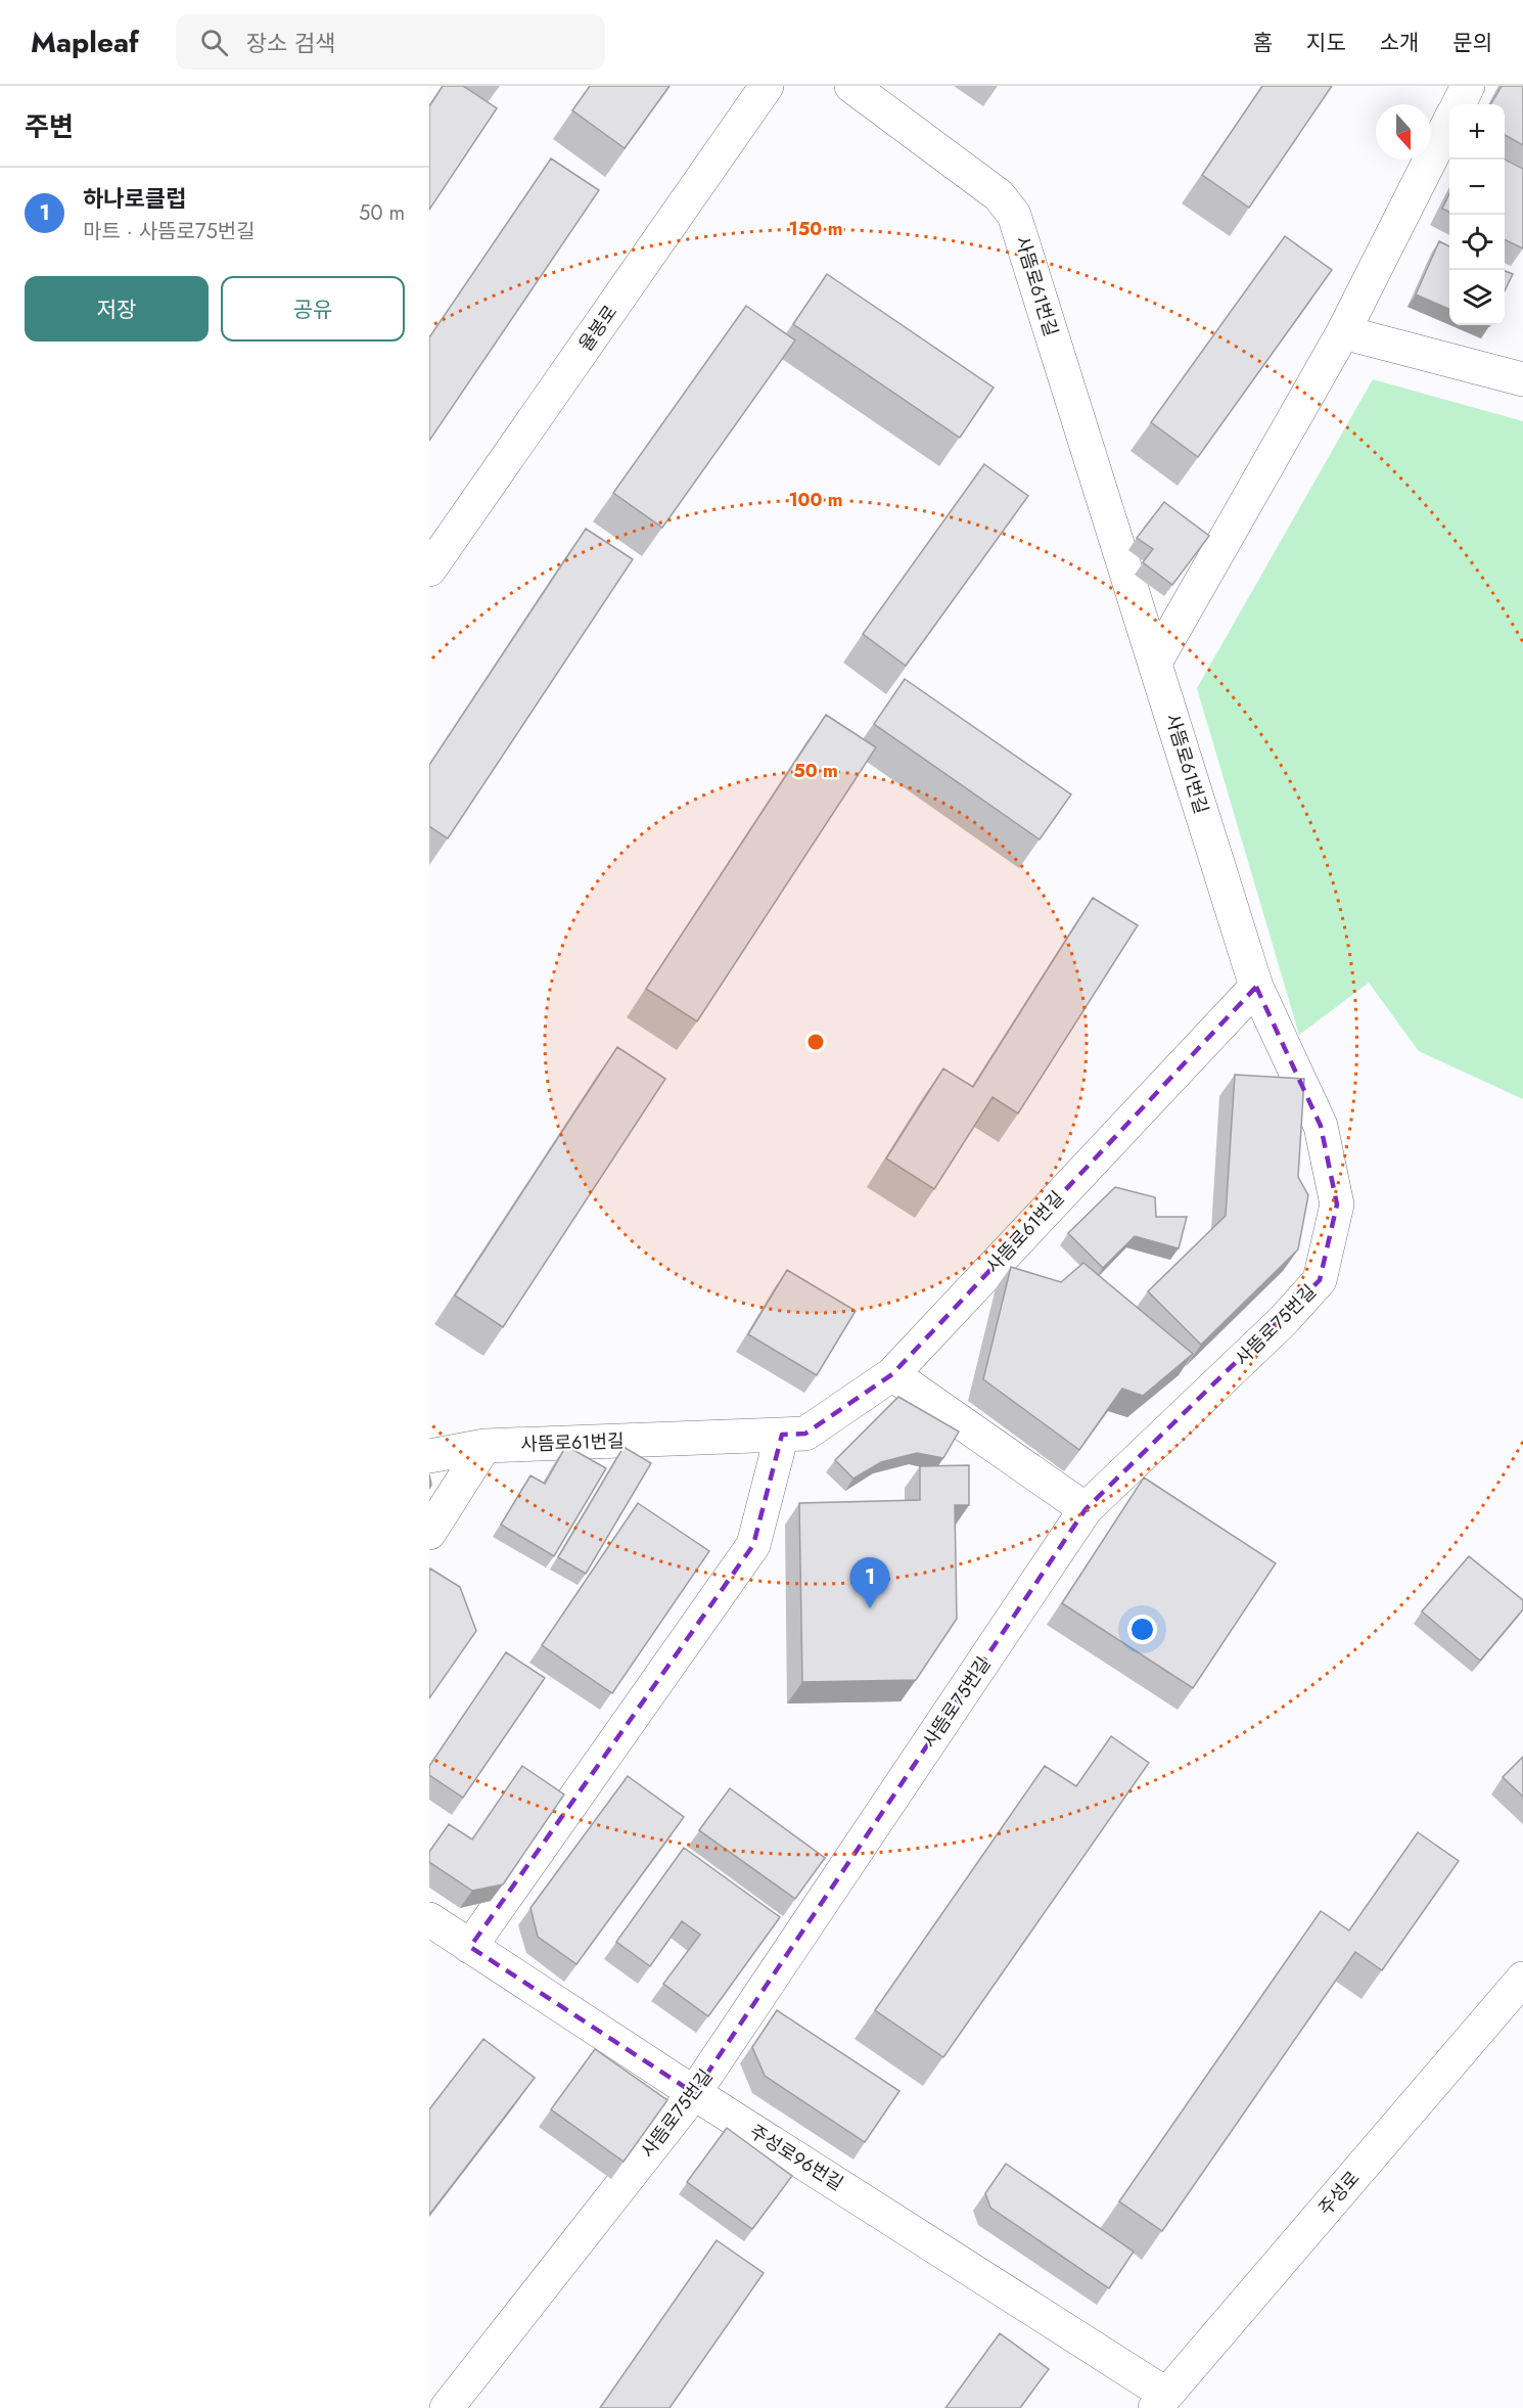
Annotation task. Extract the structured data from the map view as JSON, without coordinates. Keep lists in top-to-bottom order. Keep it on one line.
{"streets":{"street":["사뜸로61번길","율봉로","사뜸로75번길","주성로96번길","주성로"]},"crossings":[["사뜸로61번길","사뜸로75번길"],["사뜸로75번길","주성로96번길"],["주성로96번길","주성로"]],"north":"bottom","page":{"header":"Mapleaf","search":"장소 검색","nav":["홈","지도","소개","문의"],"heading":"주변","map_buttons":["+","−"],"list":[{"mark":"1","name":"하나로클럽","note":"마트 · 사뜸로75번길","value":"50 m"}],"buttons":["저장","공유"],"pins":"1"},"rings":["150 m","100 m","50 m"]}
